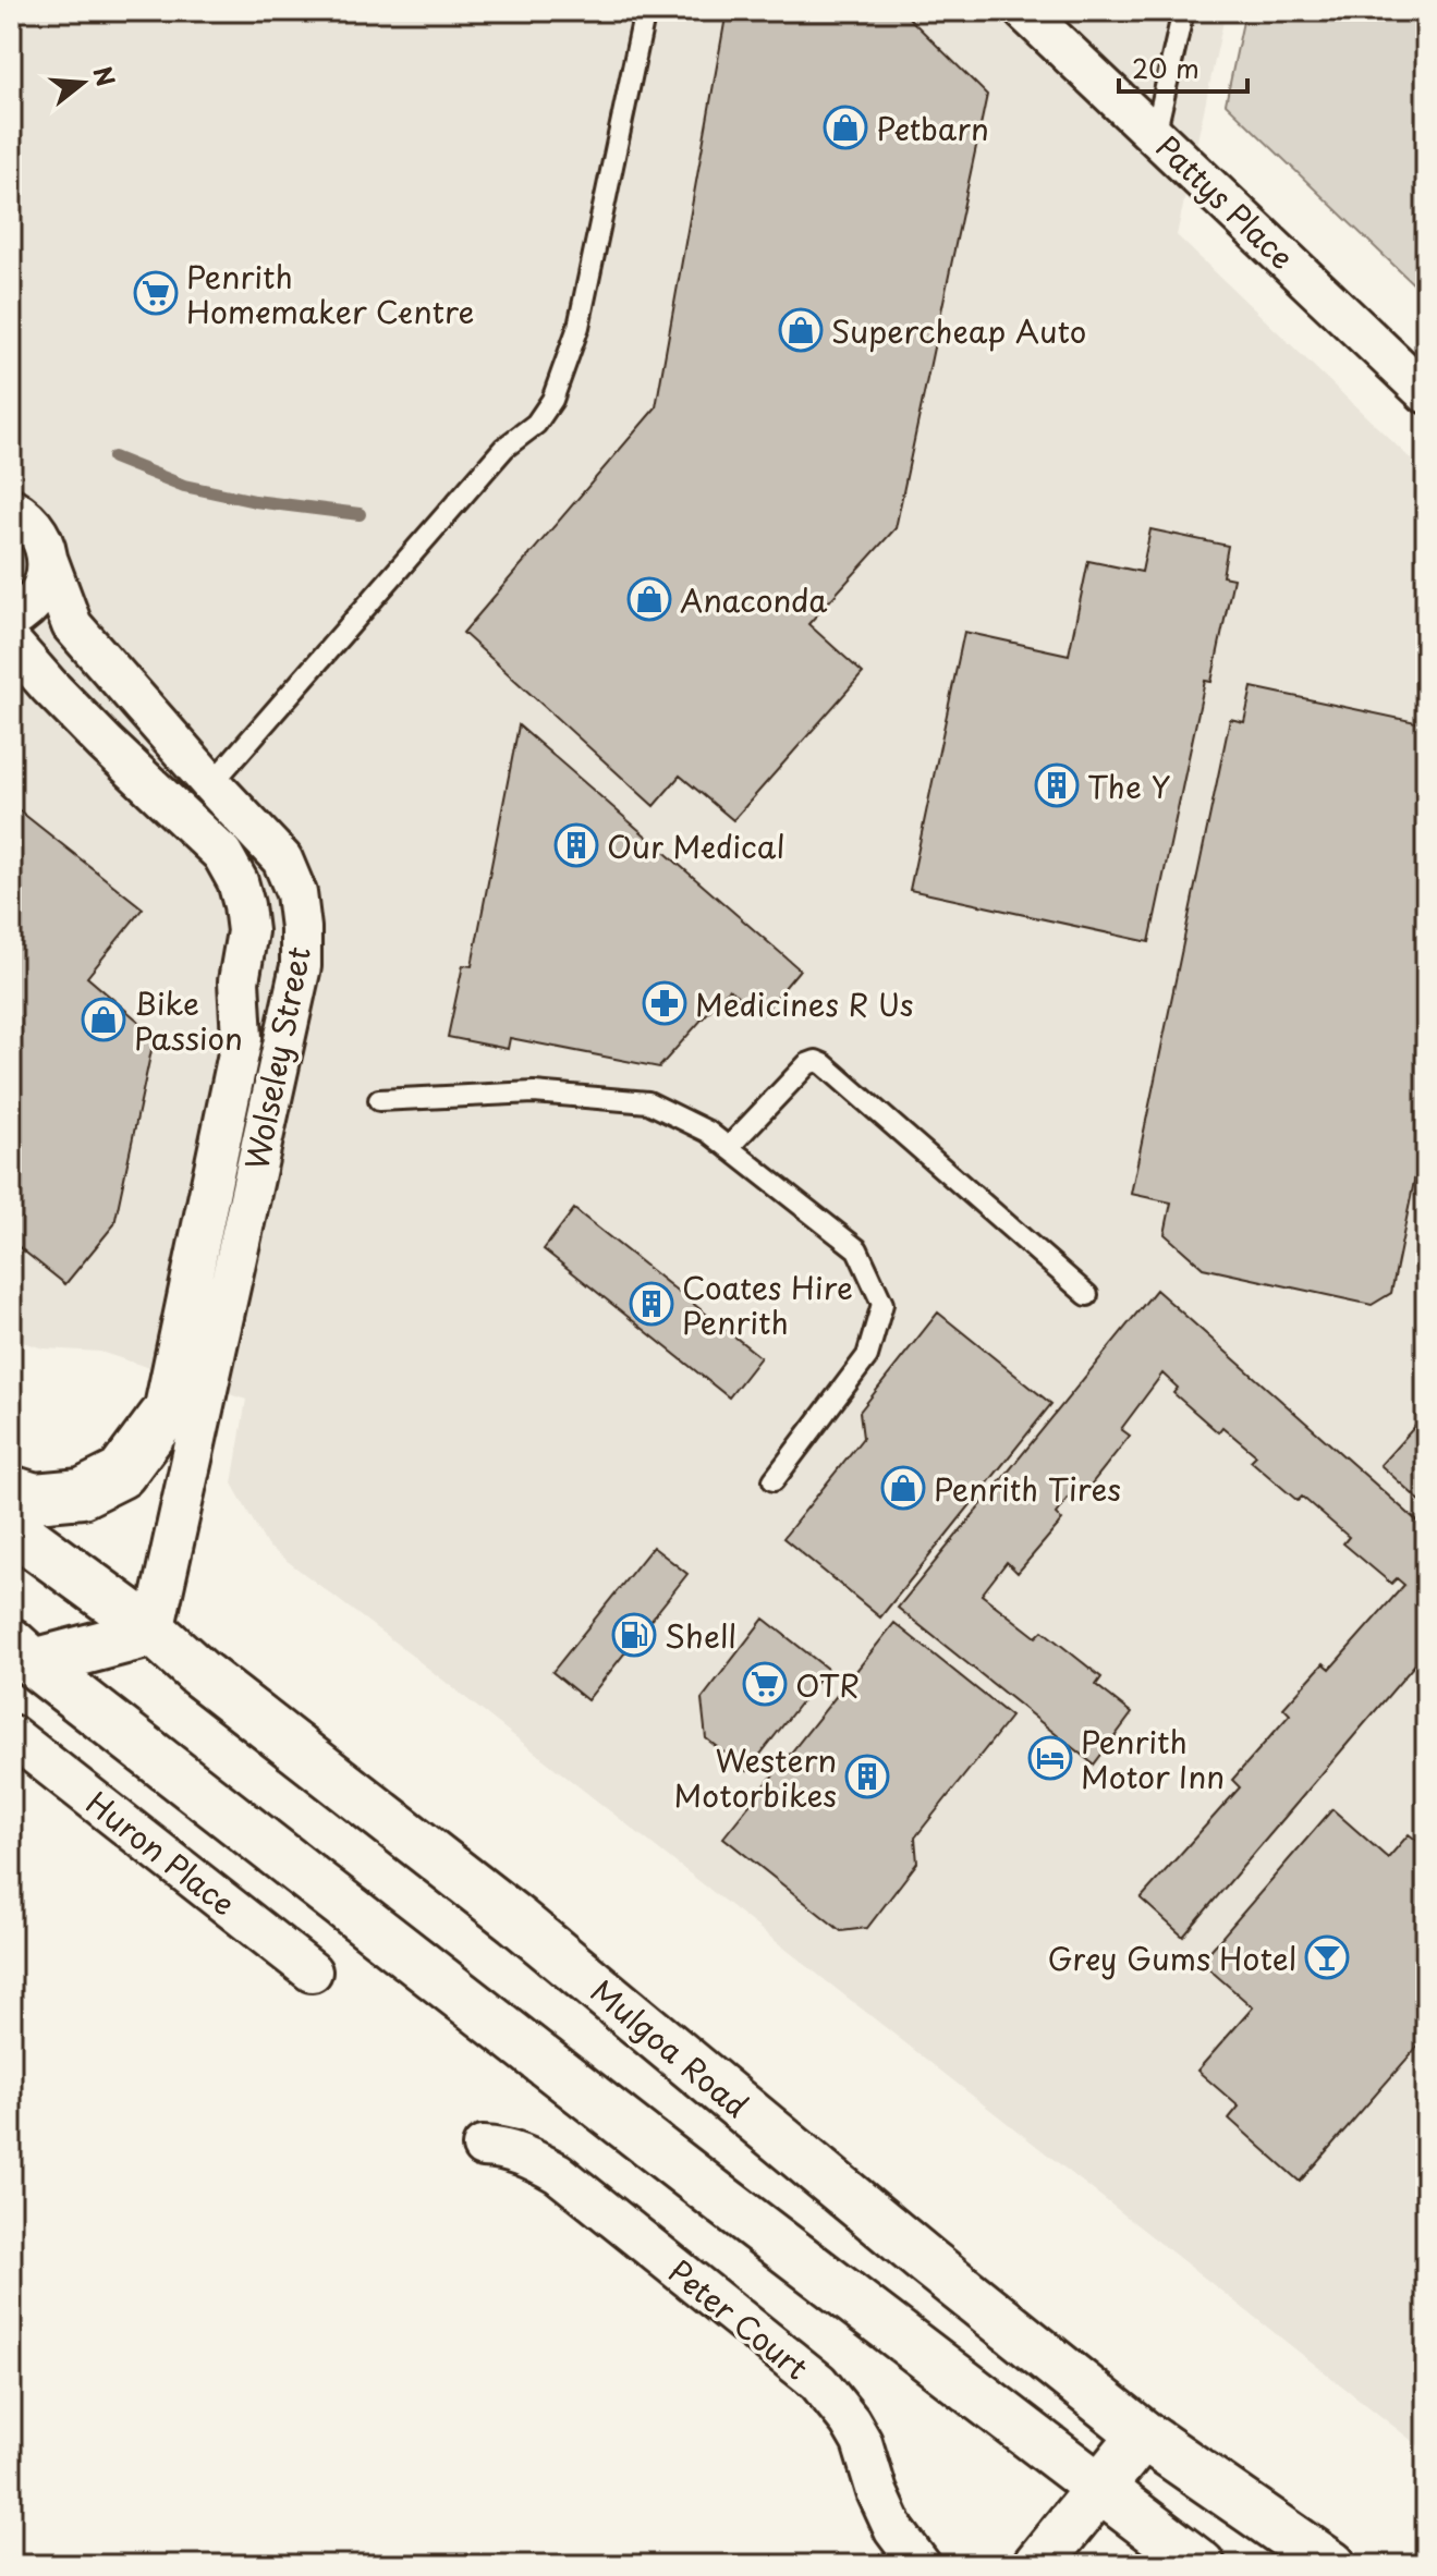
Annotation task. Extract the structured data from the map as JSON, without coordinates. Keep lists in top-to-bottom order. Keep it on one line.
{"streets":{"main road":["Mulgoa Road"],"street":["Pattys Place","Wolseley Street","Huron Place","Peter Court"]},"crossings":[["Wolseley Street","Mulgoa Road"]],"places":{"shop":["Petbarn","Supercheap Auto","Anaconda","Bike Passion","Penrith Tires"],"supermarket":["Penrith Homemaker Centre","OTR"],"building":["The Y","Our Medical","Coates Hire Penrith","Western Motorbikes"],"pharmacy":["Medicines R Us"],"fuel station":["Shell"],"hotel":["Penrith Motor Inn"],"bar":["Grey Gums Hotel"]},"scale_bar":"20 m","north":"right"}
